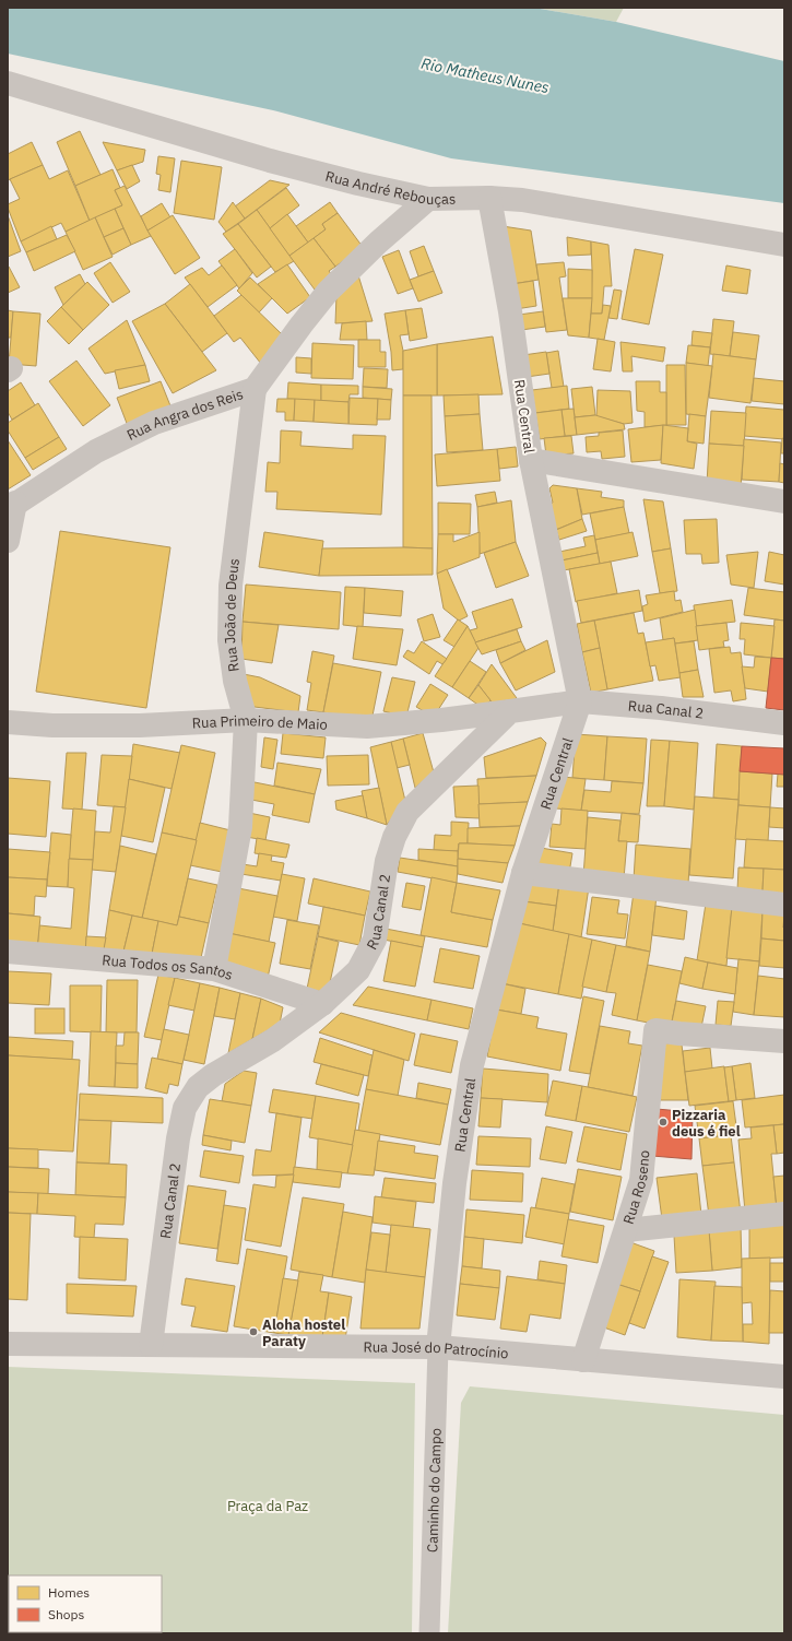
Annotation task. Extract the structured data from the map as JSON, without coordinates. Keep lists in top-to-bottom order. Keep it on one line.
{"streets":{"street":["Rua André Rebouças","Rua Angra dos Reis","Rua Central","Rua João de Deus","Rua Canal 2","Rua Primeiro de Maio","Rua Todos os Santos","Rua Roseno","Rua José do Patrocínio","Caminho do Campo"]},"crossings":[["Rua André Rebouças","Rua Angra dos Reis"],["Rua André Rebouças","Rua Central"],["Rua Angra dos Reis","Rua João de Deus"],["Rua Central","Rua Canal 2"],["Rua Central","Rua José do Patrocínio"],["Rua Central","Caminho do Campo"],["Rua João de Deus","Rua Primeiro de Maio"],["Rua João de Deus","Rua Todos os Santos"],["Rua Canal 2","Rua Primeiro de Maio"],["Rua Canal 2","Rua Todos os Santos"],["Rua Canal 2","Rua José do Patrocínio"],["Rua Roseno","Rua José do Patrocínio"],["Rua José do Patrocínio","Caminho do Campo"]],"water":["Rio Matheus Nunes"],"parks":["Praça da Paz"],"places":["Pizzaria deus é fiel","Aloha hostel Paraty"],"legend":["Homes","Shops"]}
